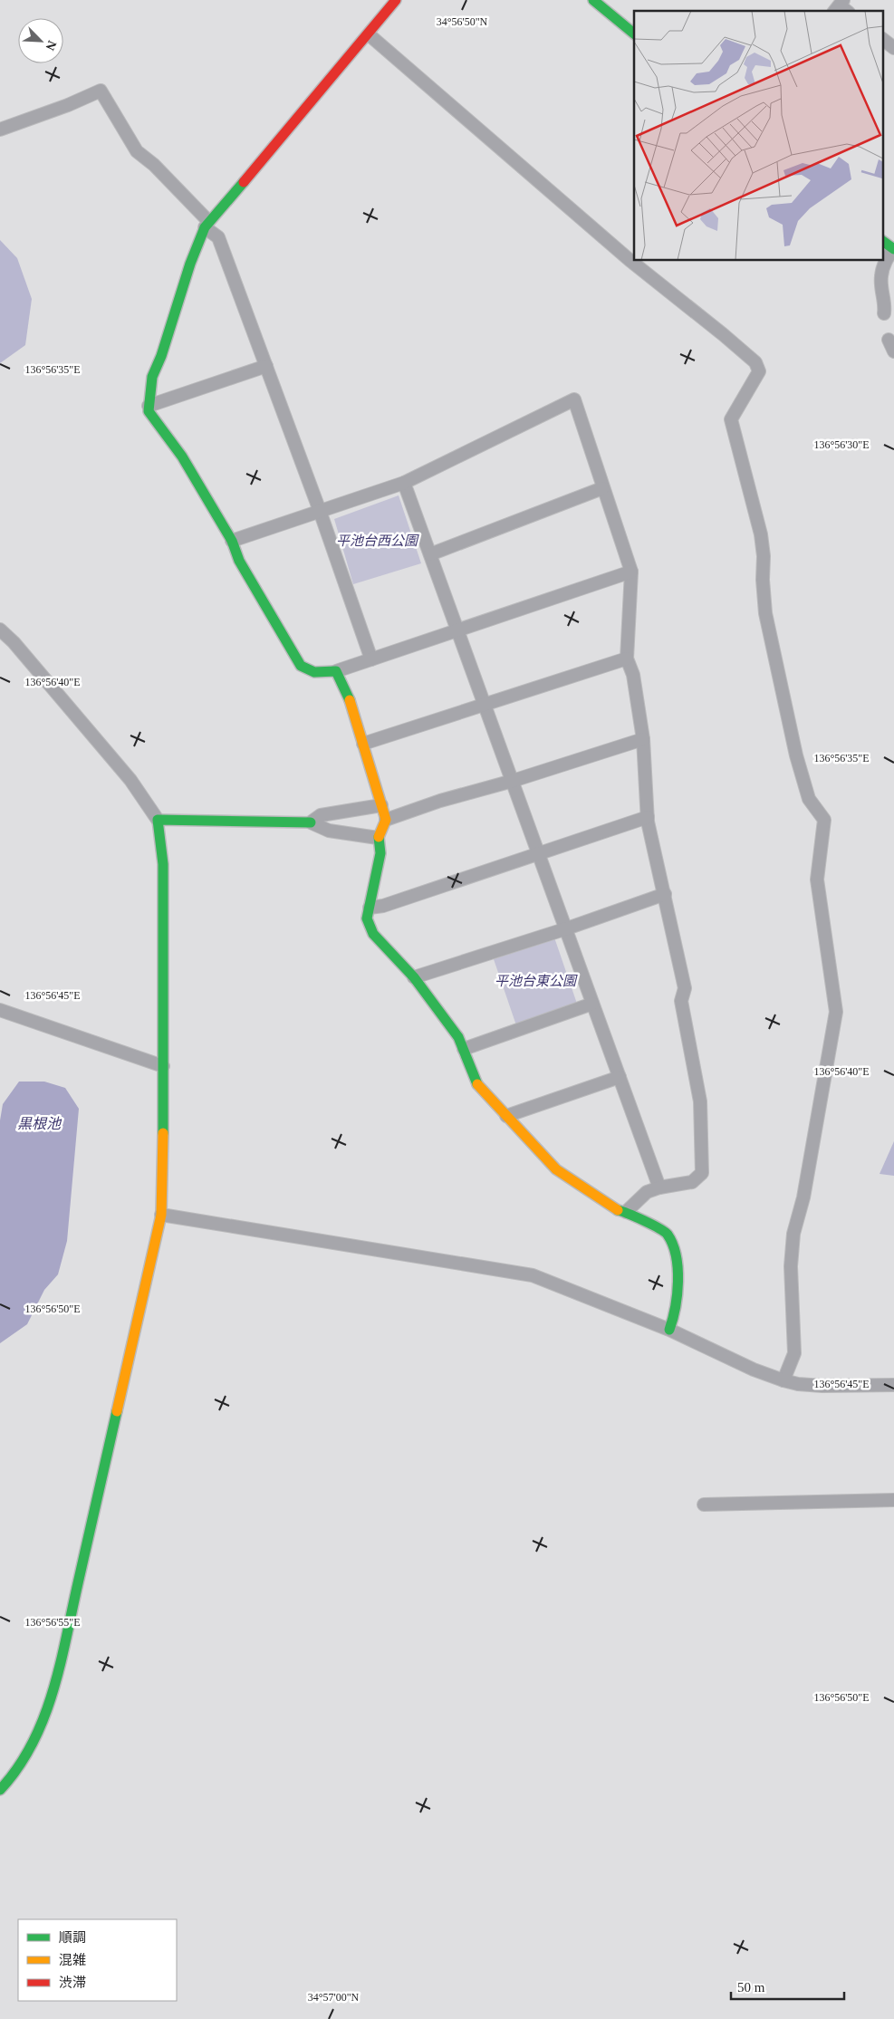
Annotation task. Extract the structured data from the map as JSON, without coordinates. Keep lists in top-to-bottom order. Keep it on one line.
{"water":["黒根池"],"parks":["平池台西公園","平池台東公園"],"legend":["順調","混雑","渋滞"],"scale_bar":"50 m","north":"bottom right","coordinates":["34°56'50\"N","136°56'35\"E","136°56'30\"E","136°56'40\"E","136°56'45\"E","136°56'50\"E","136°56'55\"E","34°57'00\"N"]}
